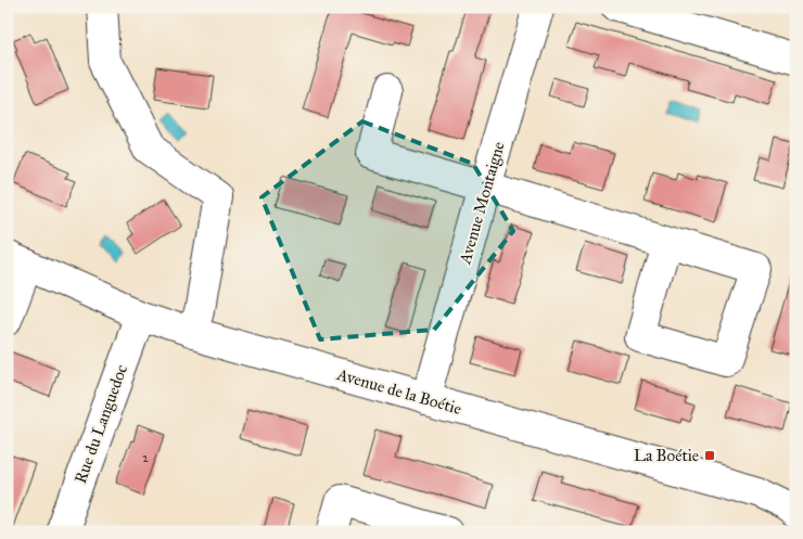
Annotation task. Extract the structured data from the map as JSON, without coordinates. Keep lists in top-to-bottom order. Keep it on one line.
{"streets":{"street":["Avenue Montaigne","Avenue de la Boétie","Rue du Languedoc"]},"crossings":[["Avenue Montaigne","Avenue de la Boétie"],["Avenue de la Boétie","Rue du Languedoc"]],"places":{"transit":["La Boétie"]},"house_numbers":["2"]}
